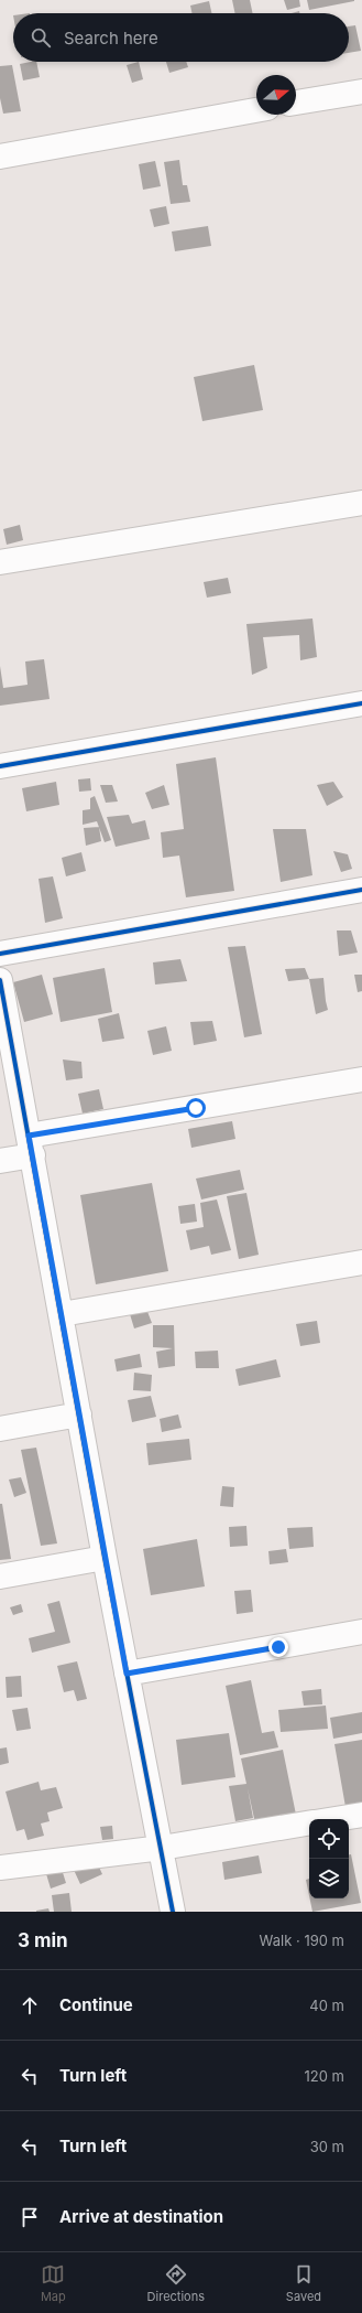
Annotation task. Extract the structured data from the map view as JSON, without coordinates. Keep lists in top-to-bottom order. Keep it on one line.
{"north":"right","page":{"search":"Search here","heading":["3 min","Walk · 190 m"],"list":[["Continue","40 m"],["Turn left","120 m"],["Turn left","30 m"],"Arrive at destination"],"nav":["Map","Directions","Saved"]}}
